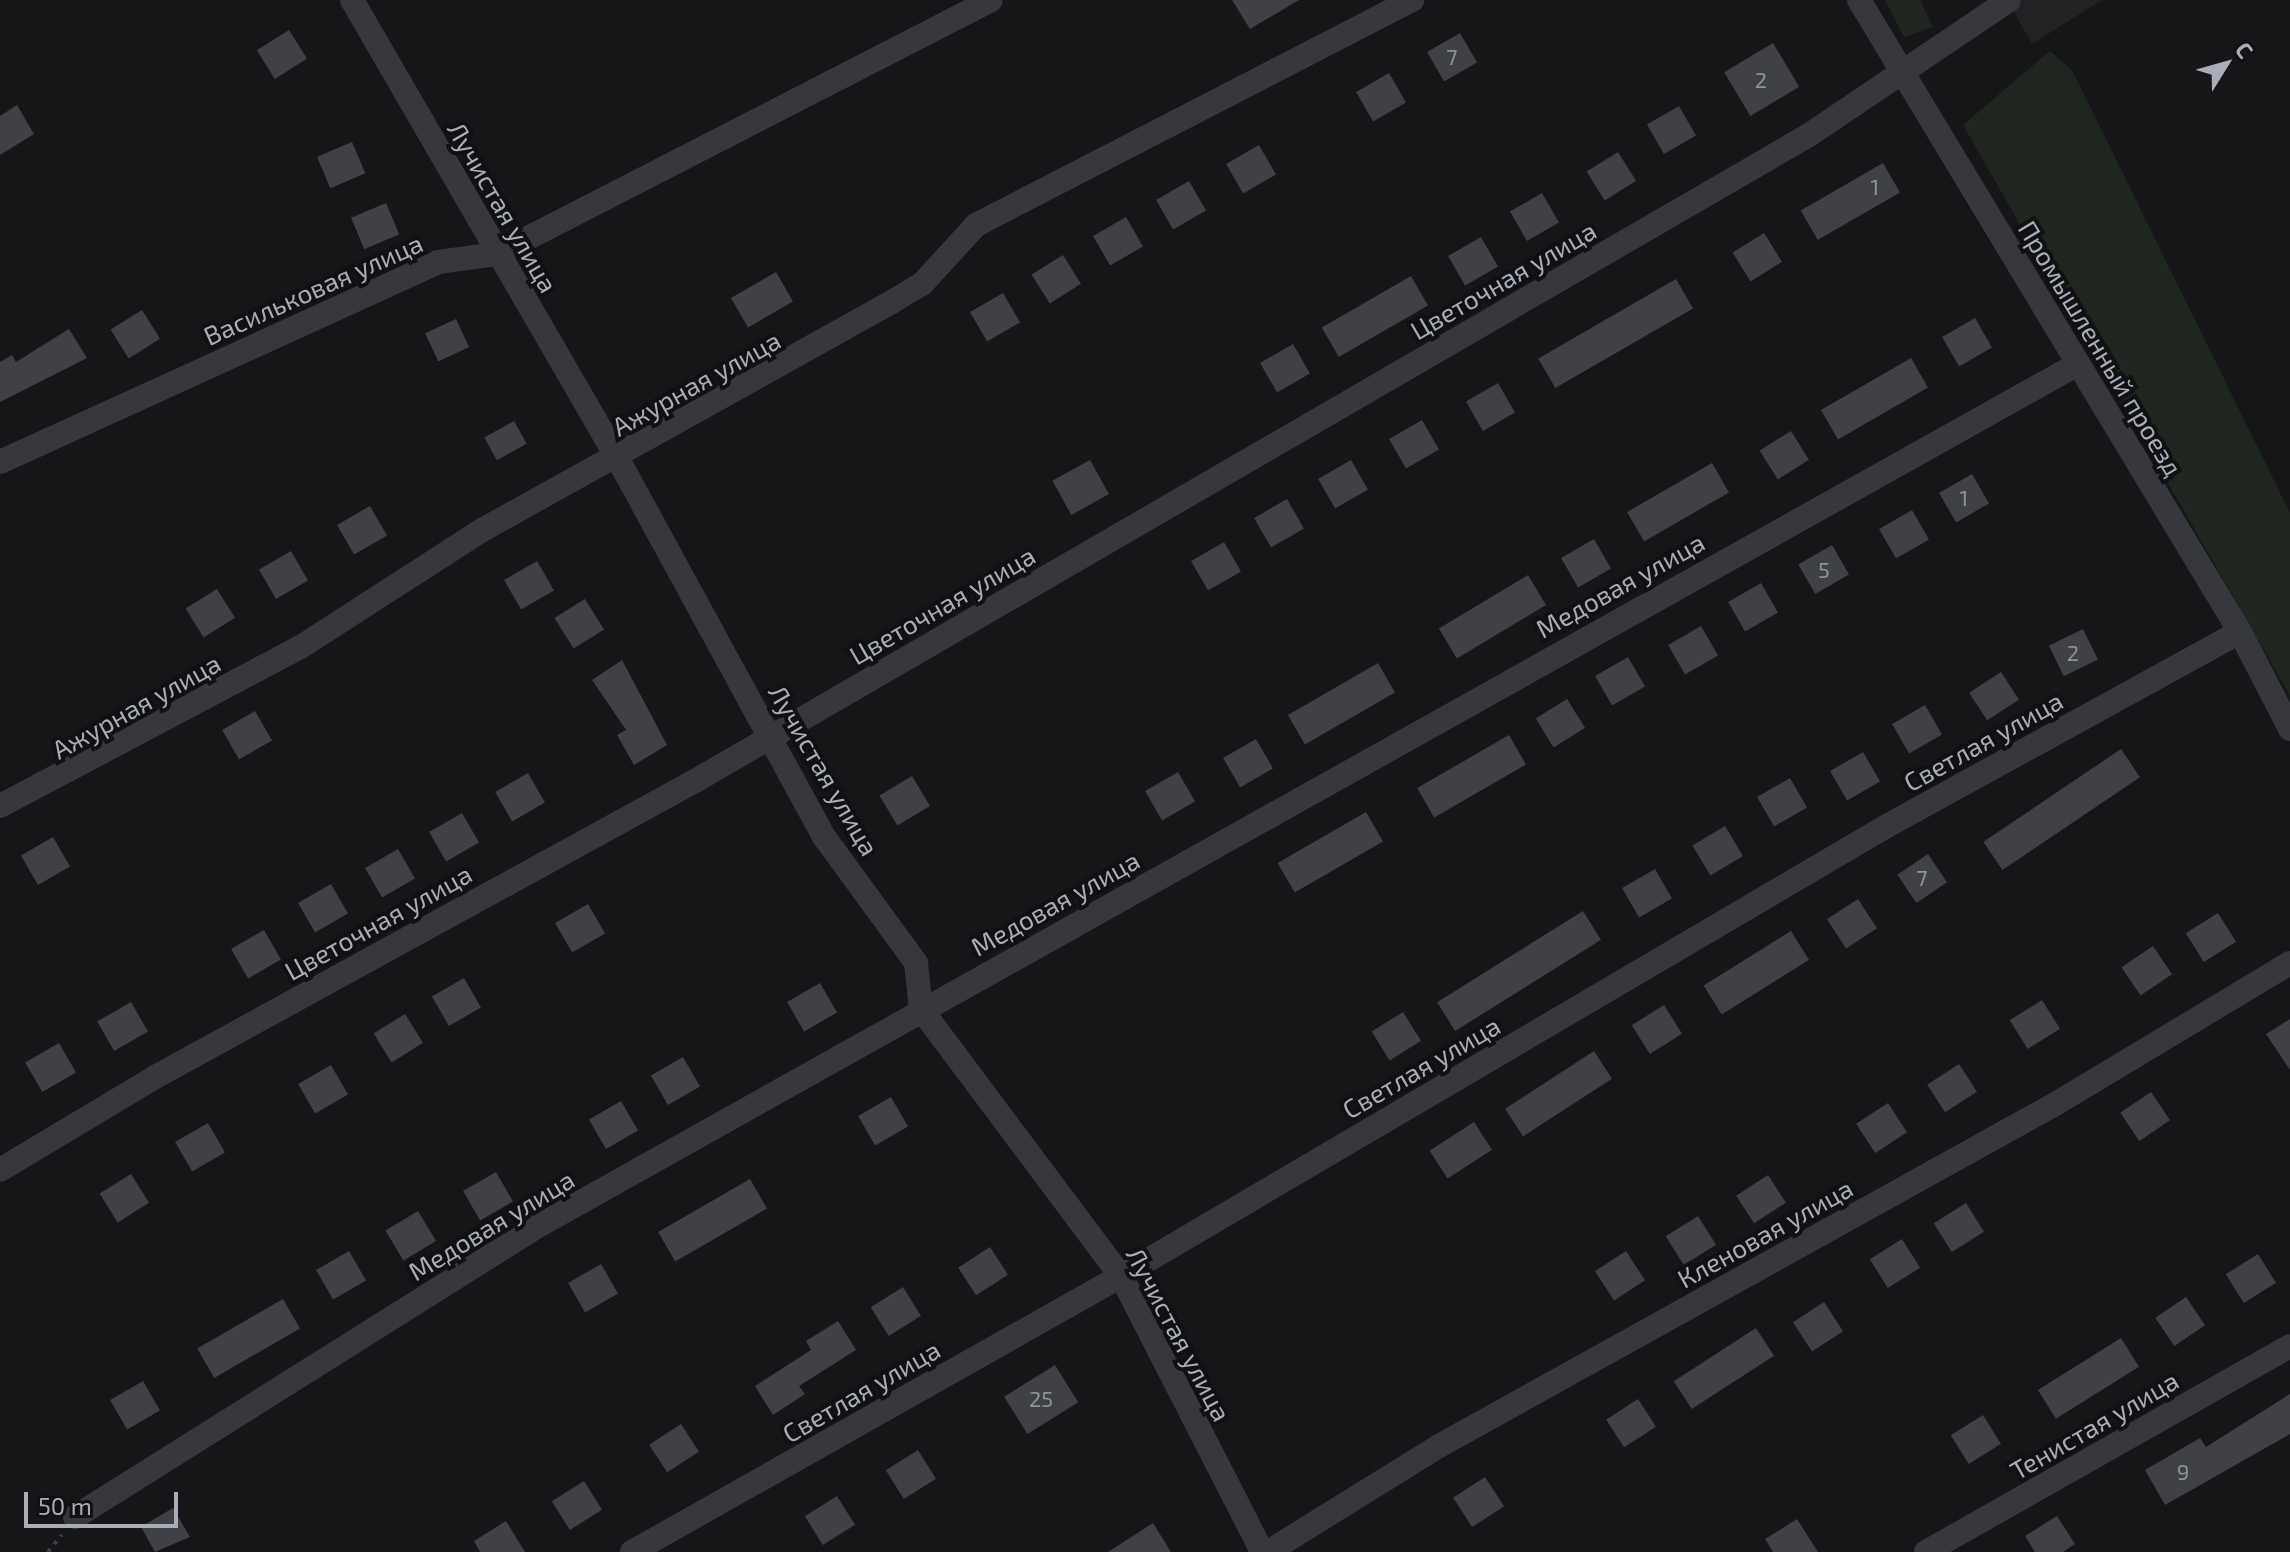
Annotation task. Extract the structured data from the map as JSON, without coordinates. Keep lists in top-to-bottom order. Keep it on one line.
{"streets":{"street":["Лучистая улица","Цветочная улица","Васильковая улица","Промышленный проезд","Ажурная улица","Медовая улица","Светлая улица","Кленовая улица","Тенистая улица"]},"crossings":[["Лучистая улица","Цветочная улица"],["Лучистая улица","Васильковая улица"],["Лучистая улица","Ажурная улица"],["Лучистая улица","Медовая улица"],["Лучистая улица","Светлая улица"],["Лучистая улица","Кленовая улица"],["Цветочная улица","Промышленный проезд"],["Промышленный проезд","Медовая улица"],["Промышленный проезд","Светлая улица"]],"house_numbers":["7","2","1","1","5","2","7","25","9"],"scale_bar":"50 m","north":"top right"}
